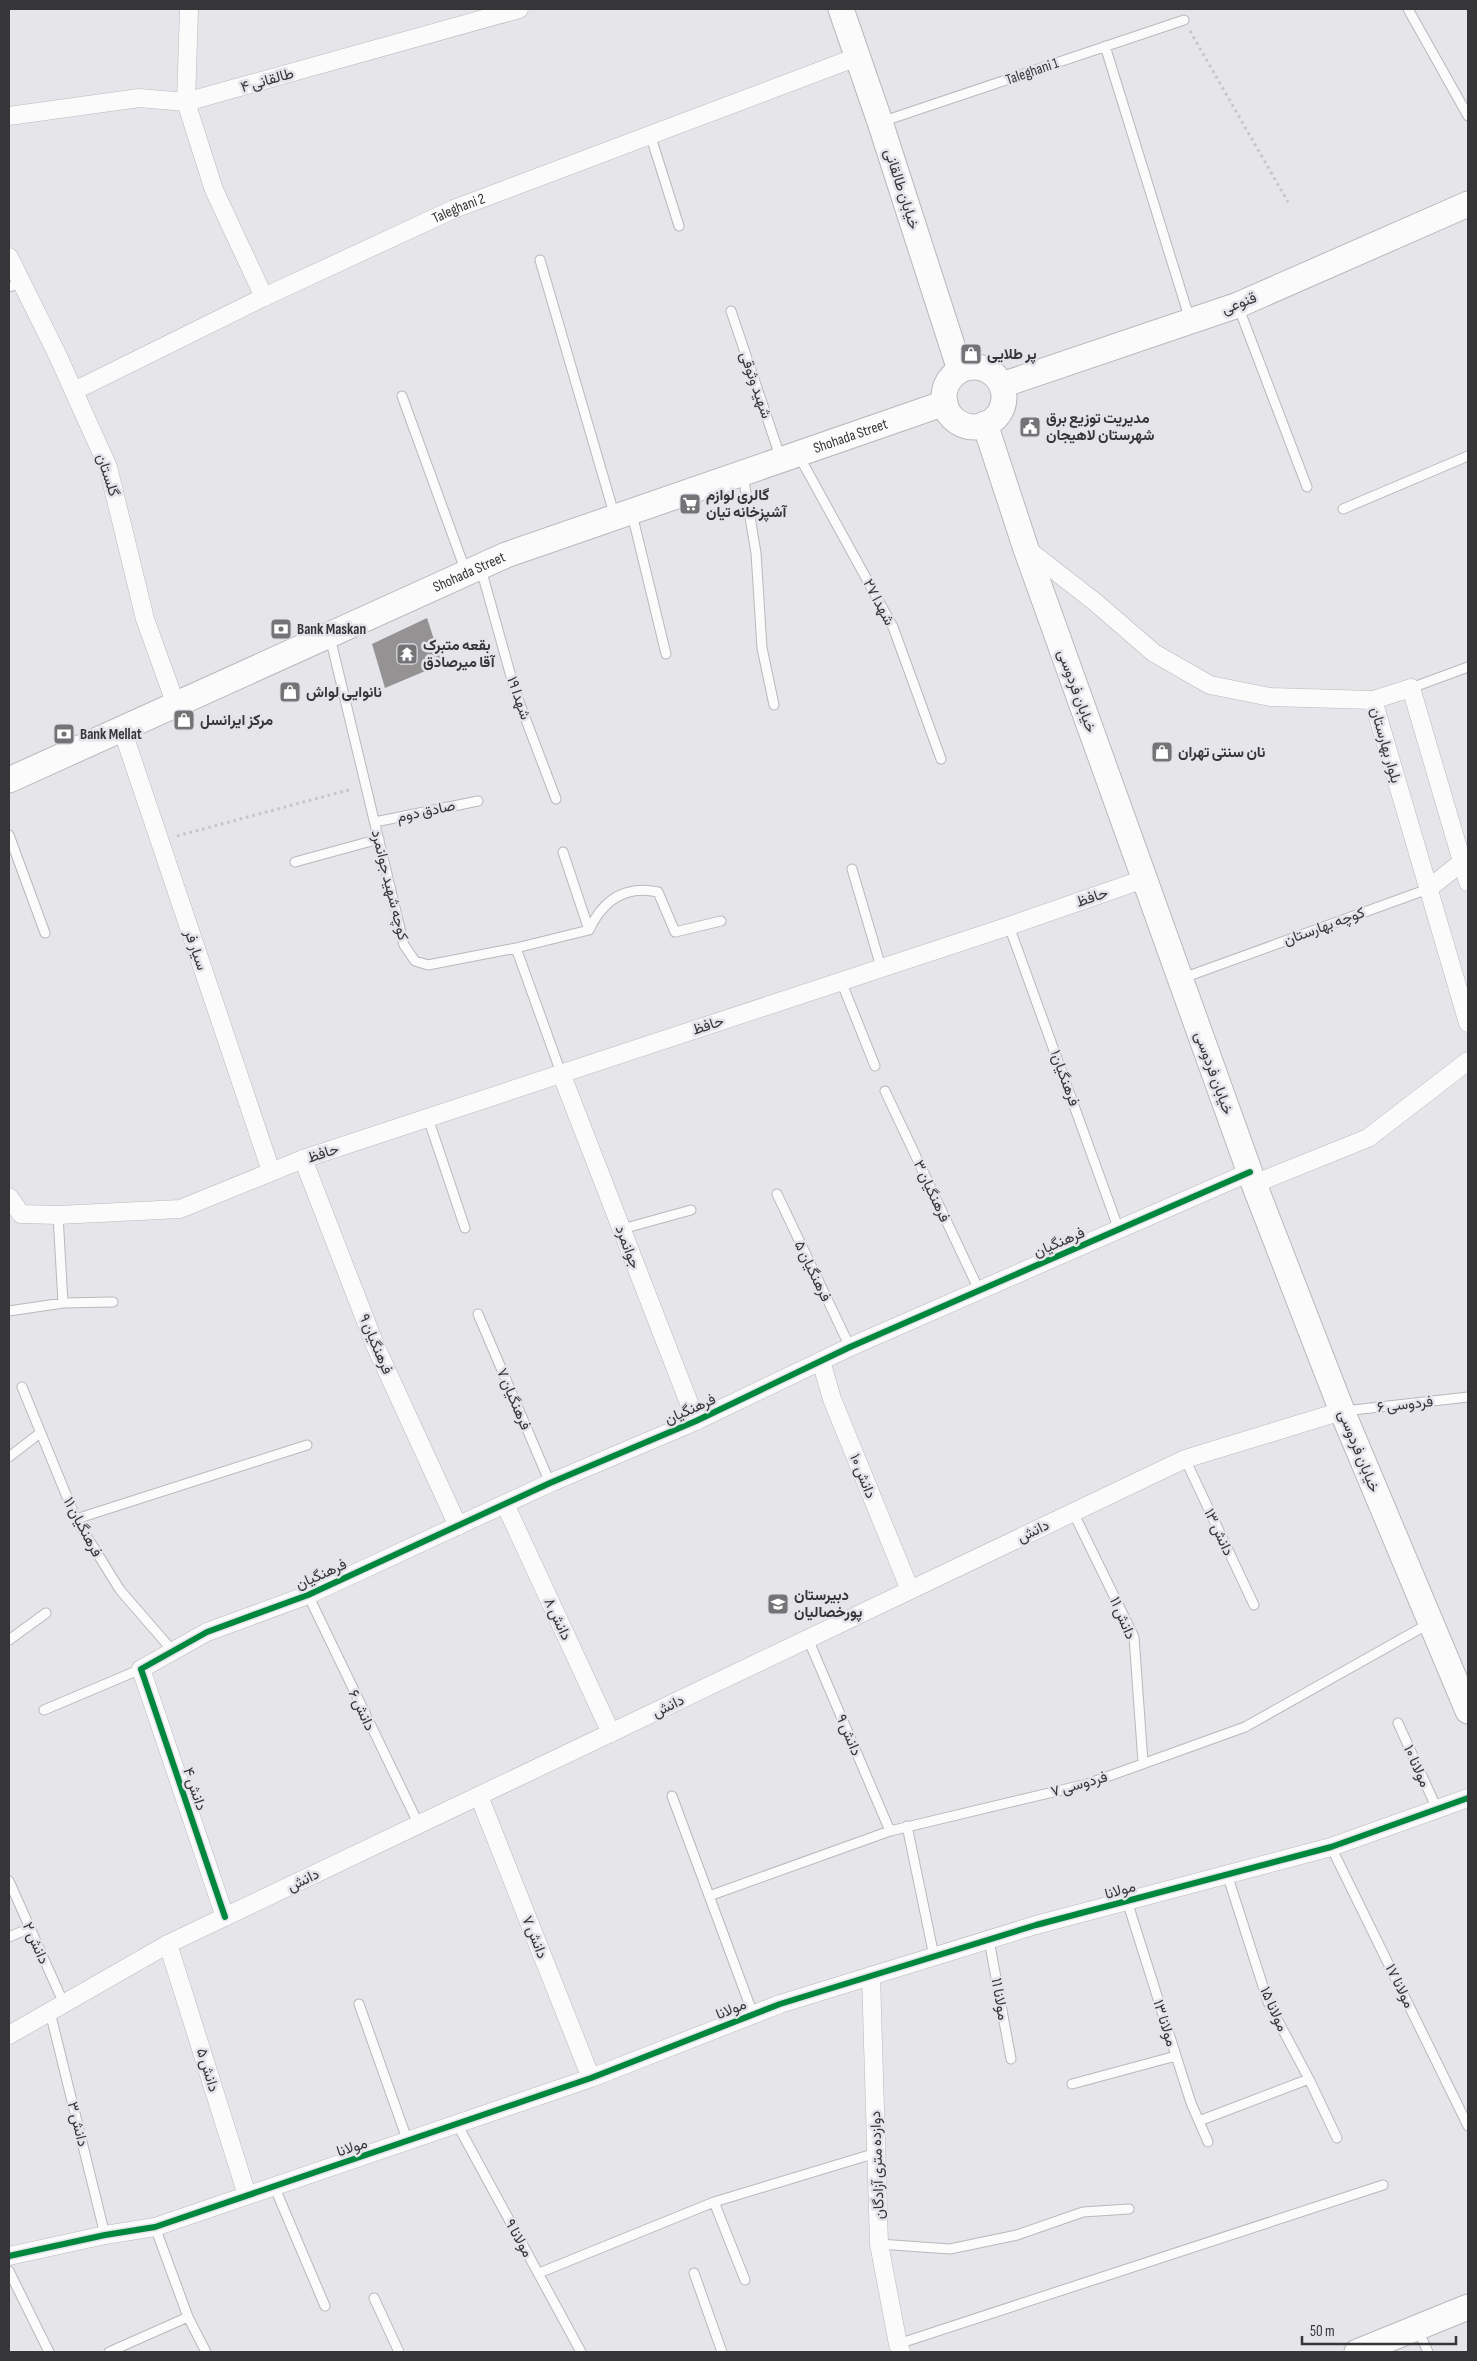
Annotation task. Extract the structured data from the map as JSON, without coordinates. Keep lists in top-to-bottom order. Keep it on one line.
{"streets":{"main road":["خیابان طالقانی","قنوعی","Shohada Street","خیابان فردوسی"],"street":["طالقانی ۴","Taleghani 2","گلستان","بلوار بهارستان","حافظ","کوچه بهارستان","سیار فر","فرهنگیان","جوانمرد","فرهنگیان ۹","دانش ۱۰","دانش","دانش ۸","دانش ۴","مولانا","دانش ۷","دانش ۵","دوازده متری آزادگان"],"lane":["Taleghani 1","شهید وثوقی","۲۷ شهدا","شهدا ۱۹","صادق دوم","کوچه شهید جوانمرد","فرهنگیان۱","فرهنگیان ۳","فرهنگیان ۵","فرهنگیان ۷","فردوسی ۶","فرهنگیان ۱۱","دانش ۱۳","دانش ۱۱","دانش ۶","دانش ۹","مولانا ۱۰","فردوسی ۷","دانش ۲","مولانا ۱۷","مولانا ۱۱","مولانا ۱۵","مولانا ۱۳","دانش ۳","مولانا ۹"]},"crossings":[["Taleghani 1","خیابان طالقانی"],["خیابان طالقانی","Taleghani 2"],["خیابان طالقانی","قنوعی"],["خیابان طالقانی","Shohada Street"],["خیابان طالقانی","خیابان فردوسی"],["Taleghani 2","گلستان"],["قنوعی","Shohada Street"],["قنوعی","خیابان فردوسی"],["شهید وثوقی","Shohada Street"],["شهید وثوقی","۲۷ شهدا"],["Shohada Street","گلستان"],["Shohada Street","۲۷ شهدا"],["Shohada Street","خیابان فردوسی"],["Shohada Street","شهدا ۱۹"],["Shohada Street","کوچه شهید جوانمرد"],["Shohada Street","سیار فر"],["خیابان فردوسی","حافظ"],["خیابان فردوسی","کوچه بهارستان"],["خیابان فردوسی","فرهنگیان"],["خیابان فردوسی","فردوسی ۶"],["خیابان فردوسی","دانش"],["خیابان فردوسی","فردوسی ۷"],["بلوار بهارستان","کوچه بهارستان"],["صادق دوم","کوچه شهید جوانمرد"],["حافظ","سیار فر"],["حافظ","فرهنگیان۱"],["حافظ","جوانمرد"],["حافظ","فرهنگیان ۹"],["فرهنگیان۱","فرهنگیان"],["فرهنگیان ۳","فرهنگیان"],["فرهنگیان","جوانمرد"],["فرهنگیان","فرهنگیان ۵"],["فرهنگیان","فرهنگیان ۹"],["فرهنگیان","فرهنگیان ۷"],["فرهنگیان","دانش ۱۰"],["فرهنگیان","فرهنگیان ۱۱"],["فرهنگیان","دانش ۸"],["فرهنگیان","دانش ۶"],["فرهنگیان","دانش ۴"],["فردوسی ۶","دانش"],["دانش ۱۰","دانش"],["دانش","دانش ۱۳"],["دانش","دانش ۱۱"],["دانش","دانش ۸"],["دانش","دانش ۶"],["دانش","دانش ۹"],["دانش","دانش ۴"],["دانش","دانش ۷"],["دانش","دانش ۲"],["دانش","دانش ۵"],["دانش","دانش ۳"],["دانش ۱۱","فردوسی ۷"],["دانش ۹","فردوسی ۷"],["مولانا ۱۰","مولانا"],["مولانا","دانش ۷"],["مولانا","مولانا ۱۷"],["مولانا","مولانا ۱۱"],["مولانا","مولانا ۱۵"],["مولانا","مولانا ۱۳"],["مولانا","دانش ۵"],["مولانا","دانش ۳"],["مولانا","دوازده متری آزادگان"],["مولانا","مولانا ۹"],["دانش ۲","دانش ۳"]],"places":{"shop":["پر طلایی","نانوایی لواش","مرکز ایرانسل","نان سنتی تهران"],"public building":["مدیریت توزیع برق شهرستان لاهیجان"],"supermarket":["گالری لوازم آشپزخانه تیان"],"bank":["Bank Maskan","Bank Mellat"],"temple":["بقعه متبرک آقا میرصادق"],"school or university":["دبیرستان پورخصالیان"]},"scale_bar":"50 m"}
